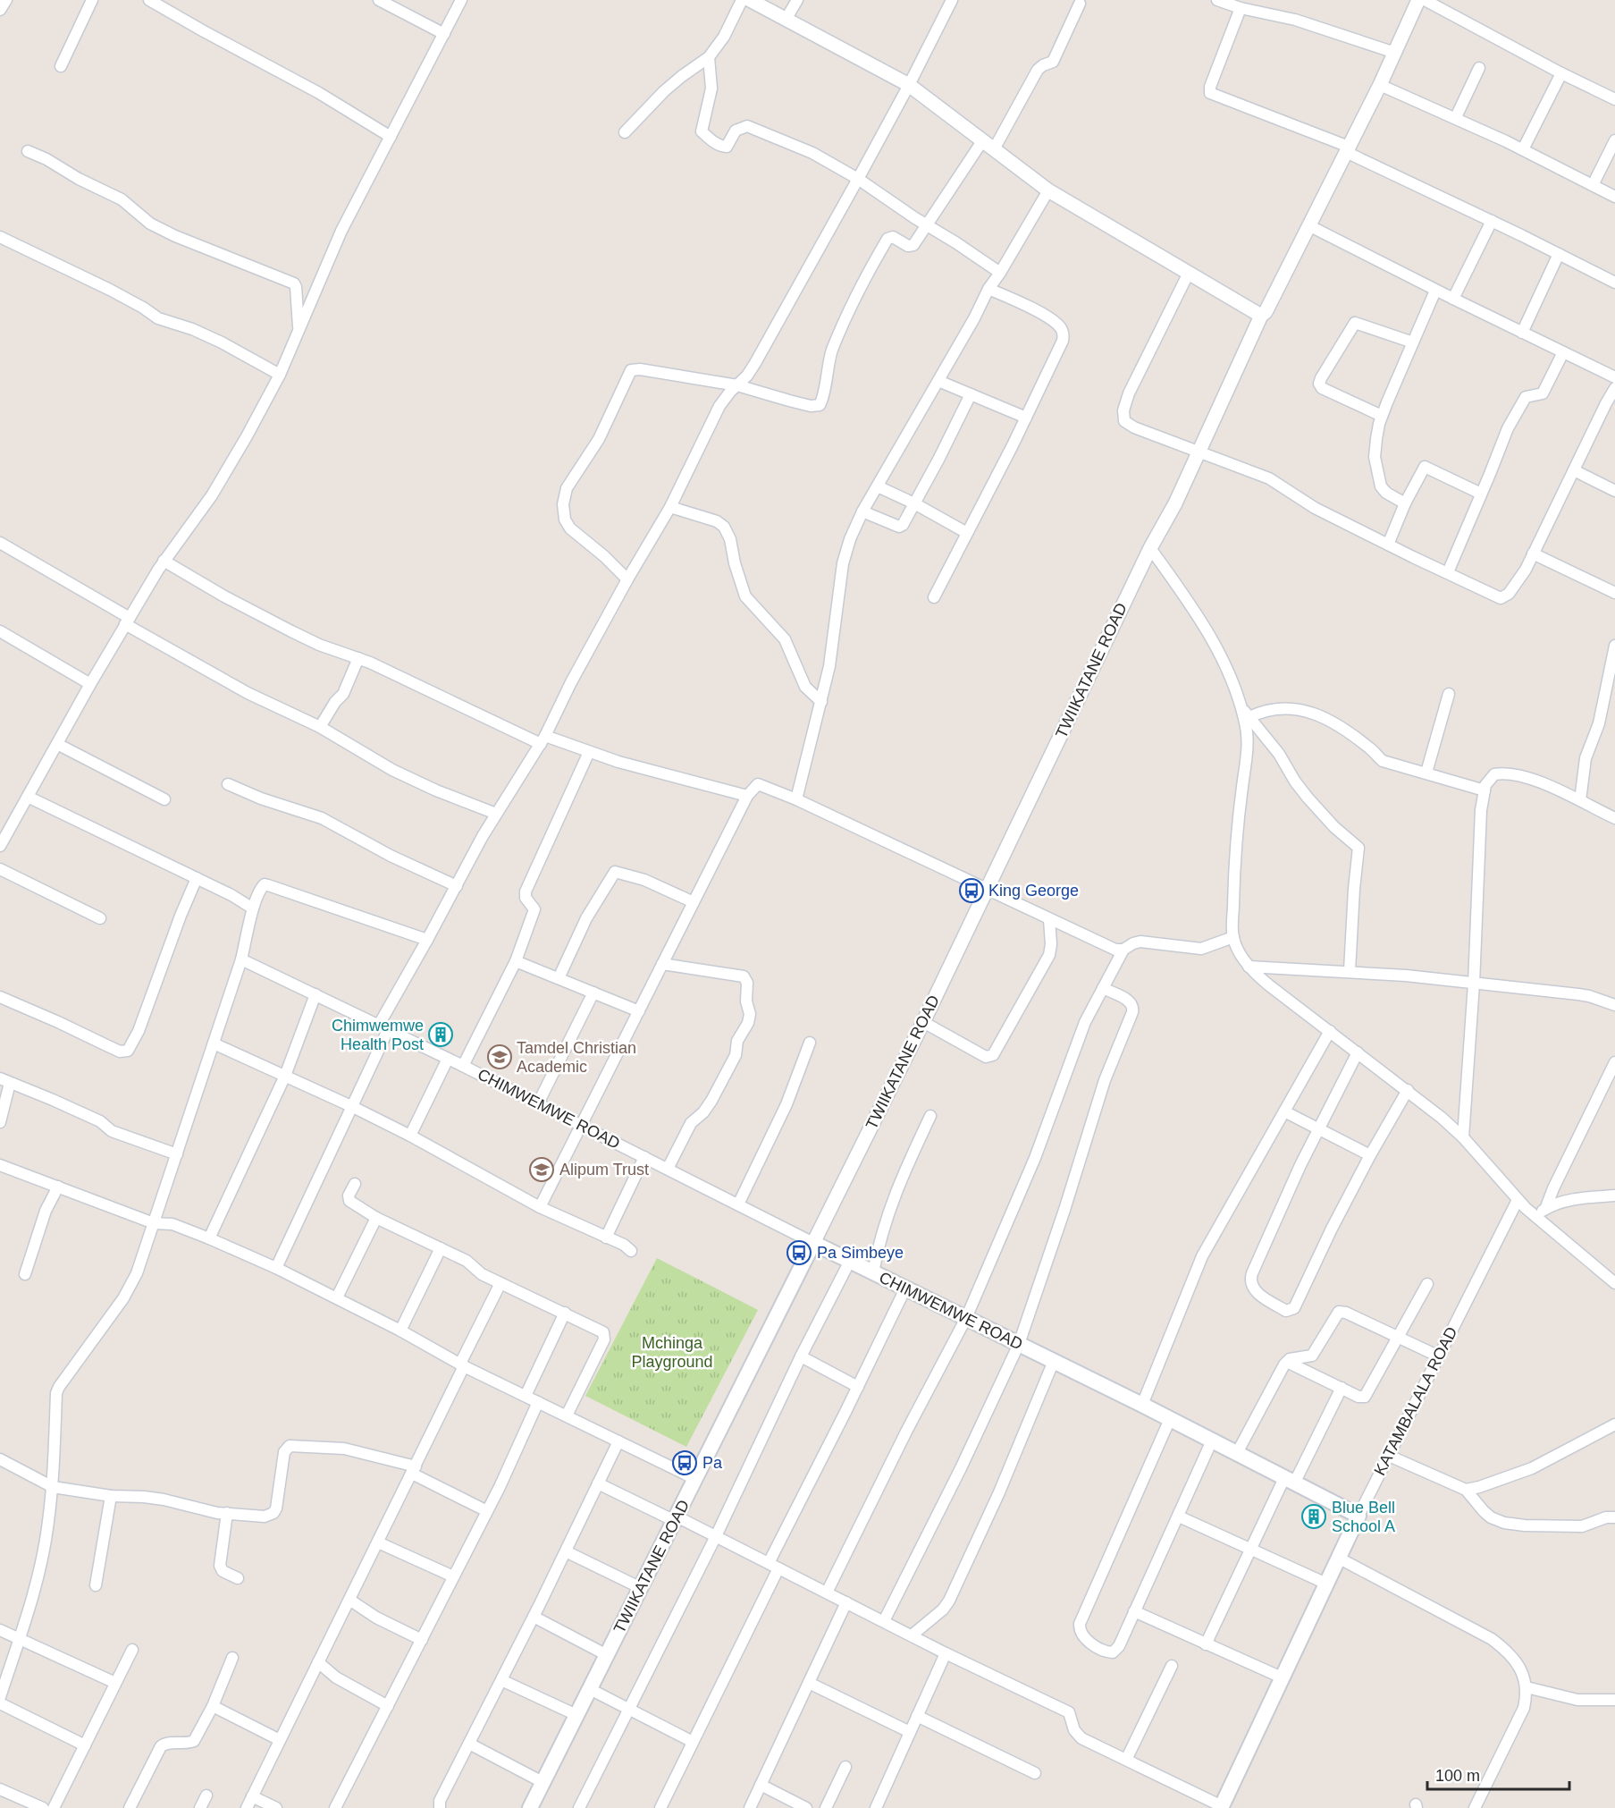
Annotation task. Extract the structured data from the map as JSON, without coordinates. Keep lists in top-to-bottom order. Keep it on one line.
{"streets":{"main road":["TWIIKATANE ROAD","CHIMWEMWE ROAD","KATAMBALALA ROAD"]},"crossings":[["TWIIKATANE ROAD","CHIMWEMWE ROAD"],["CHIMWEMWE ROAD","KATAMBALALA ROAD"]],"parks":["Mchinga Playground"],"places":{"bus stop":["King George","Pa Simbeye","Pa"],"building":["Chimwemwe Health Post","Blue Bell School A"],"school or university":["Tamdel Christian Academic","Alipum Trust"]},"scale_bar":"100 m"}
